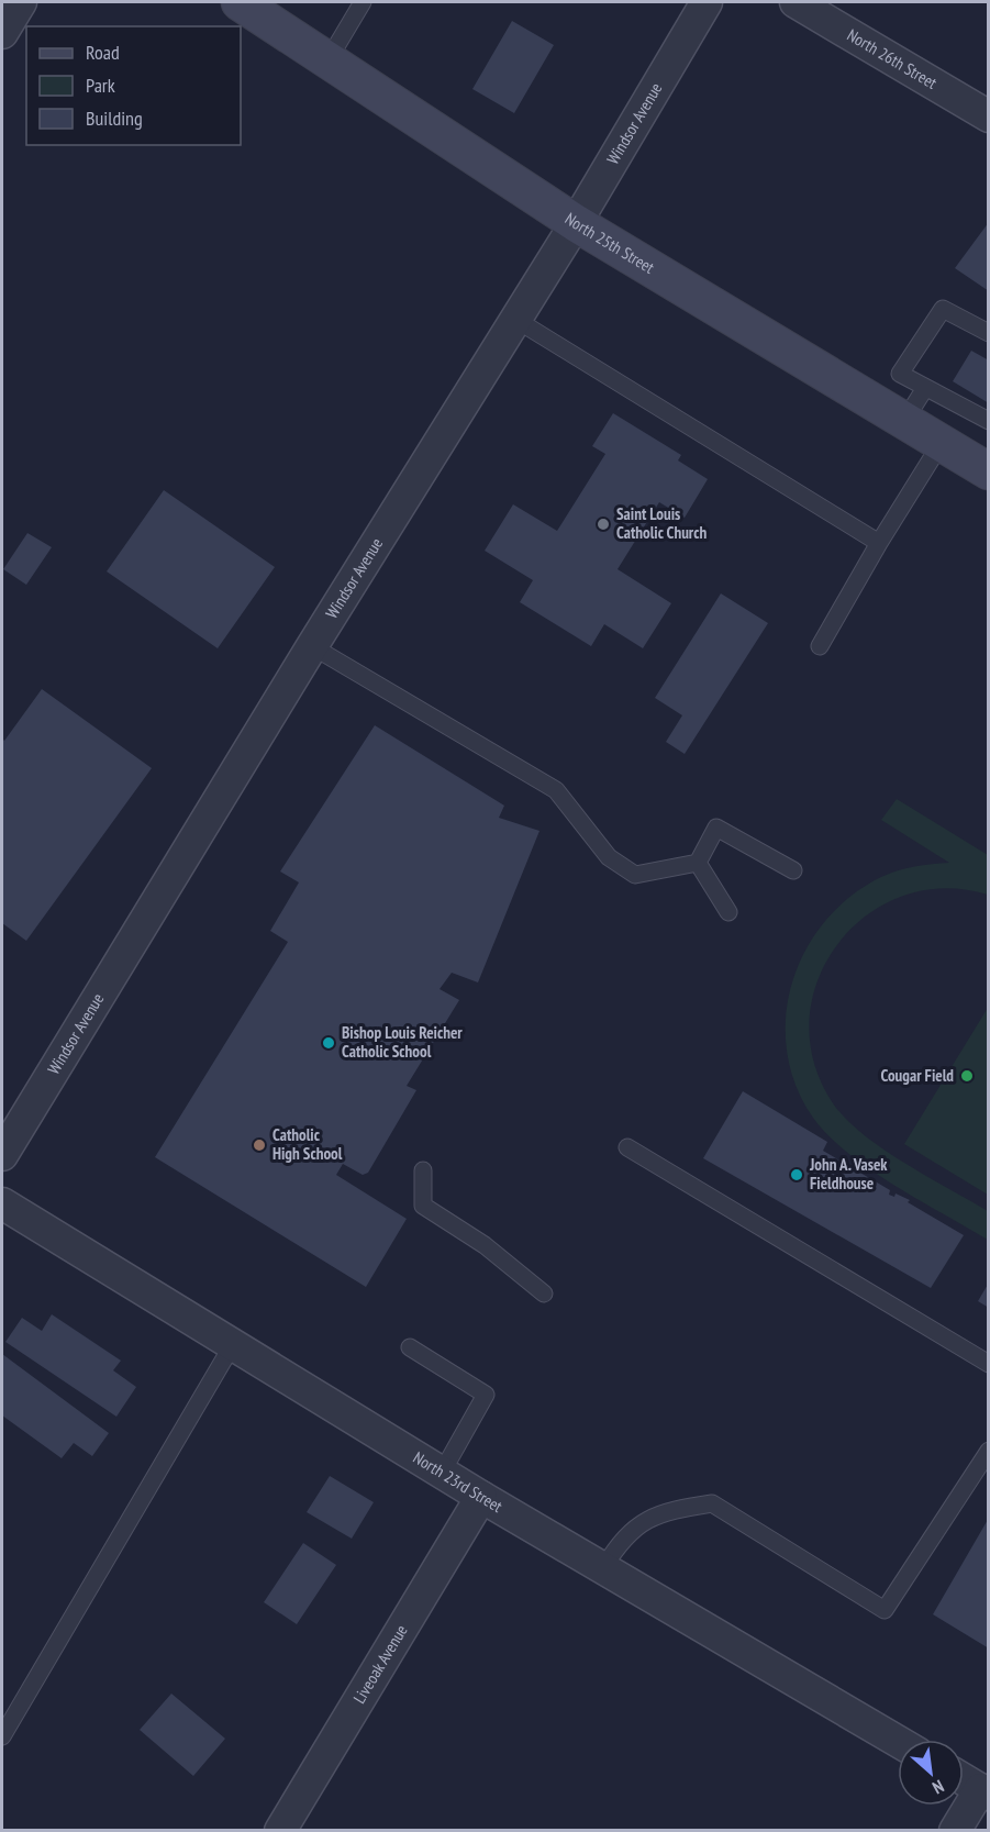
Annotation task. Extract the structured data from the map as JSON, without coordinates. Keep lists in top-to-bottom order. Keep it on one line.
{"streets":{"main road":["North 25th Street"],"street":["North 26th Street","Windsor Avenue","North 23rd Street","Liveoak Avenue"]},"crossings":[["Windsor Avenue","North 25th Street"],["North 23rd Street","Liveoak Avenue"]],"places":["Saint Louis Catholic Church","Bishop Louis Reicher Catholic School","Cougar Field","Catholic High School","John A. Vasek Fieldhouse"],"legend":["Road","Park","Building"],"north":"bottom right"}
